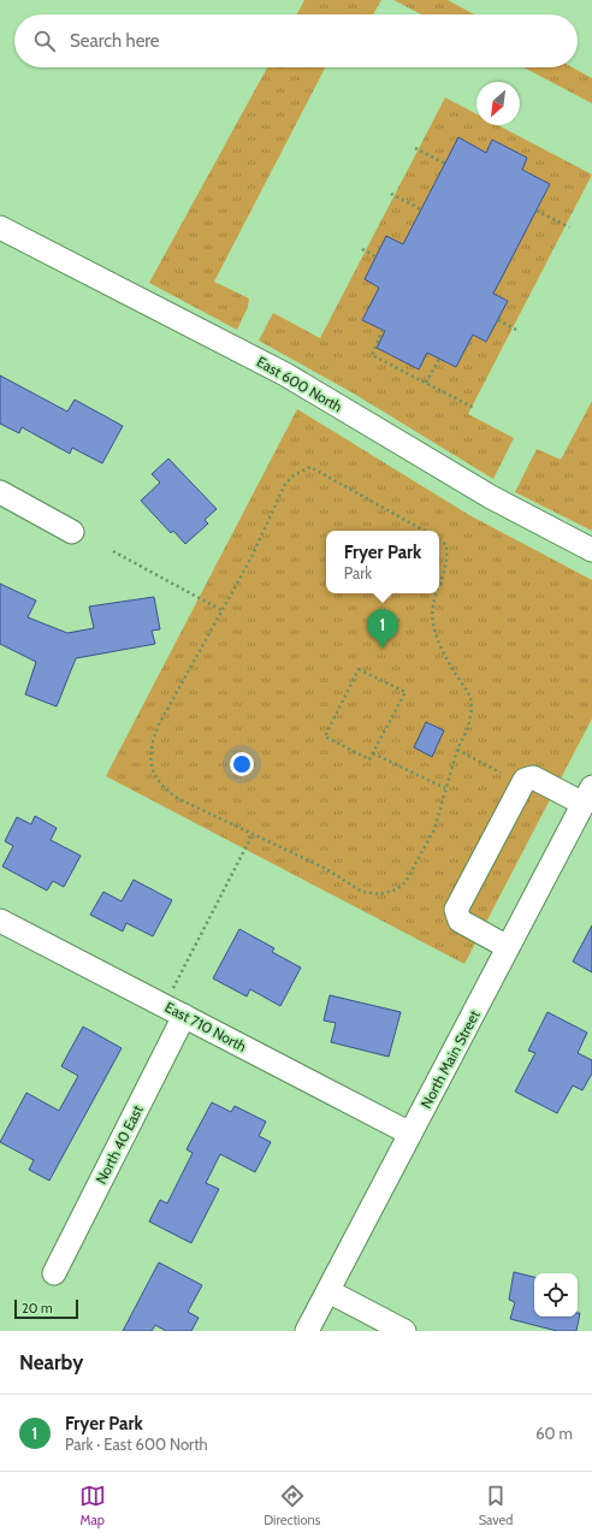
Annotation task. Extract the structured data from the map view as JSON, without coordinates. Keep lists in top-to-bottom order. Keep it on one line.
{"streets":{"street":["East 600 North","East 710 North","North Main Street","North 40 East"]},"crossings":[["East 710 North","North Main Street"],["East 710 North","North 40 East"]],"scale_bar":"20 m","north":"bottom left","page":{"search":"Search here","popup":["Fryer Park","Park"],"pins":"1","scale":"20 m","heading":"Nearby","list":[{"mark":"1","name":"Fryer Park","note":"Park · East 600 North","value":"60 m"}],"nav":["Map","Directions","Saved"]}}
